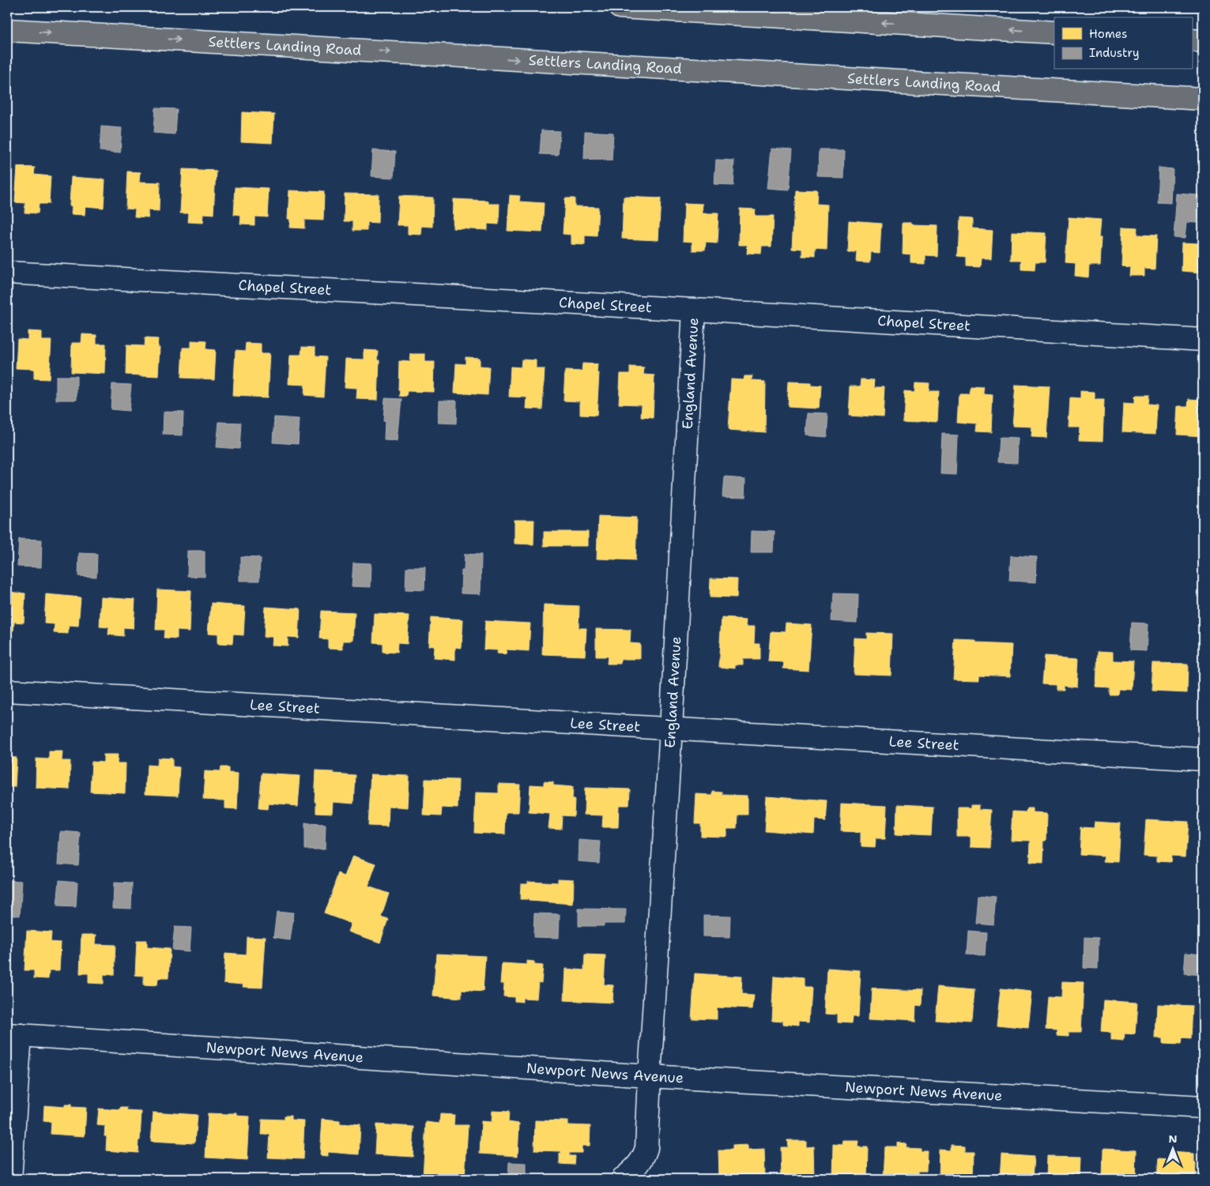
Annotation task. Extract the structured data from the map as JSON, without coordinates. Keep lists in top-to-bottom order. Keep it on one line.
{"streets":{"main road":["Settlers Landing Road"],"street":["Chapel Street","England Avenue","Lee Street","Newport News Avenue"]},"crossings":[["Chapel Street","England Avenue"],["England Avenue","Lee Street"],["England Avenue","Newport News Avenue"]],"legend":["Homes","Industry"],"north":"top"}
